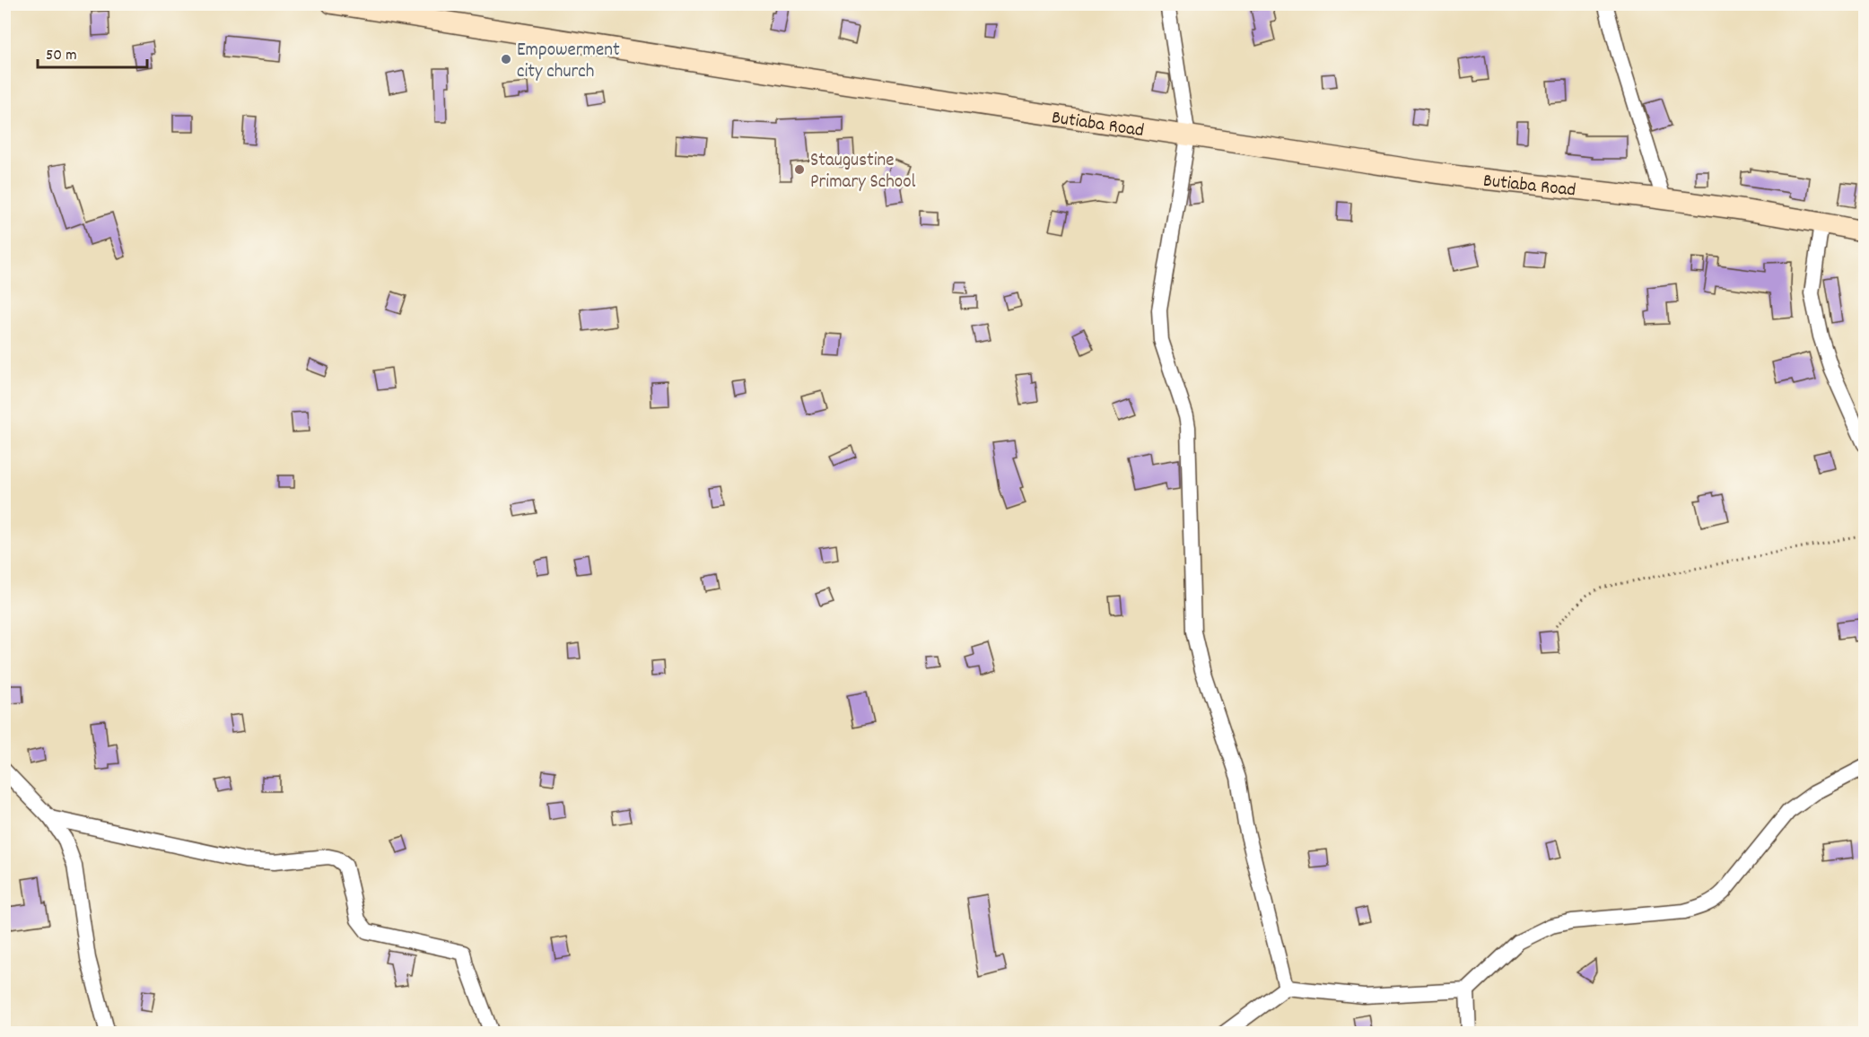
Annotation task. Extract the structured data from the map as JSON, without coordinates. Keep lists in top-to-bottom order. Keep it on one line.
{"streets":{"main road":["Butiaba Road"]},"places":["Empowerment city church","Staugustine Primary School"],"scale_bar":"50 m"}
